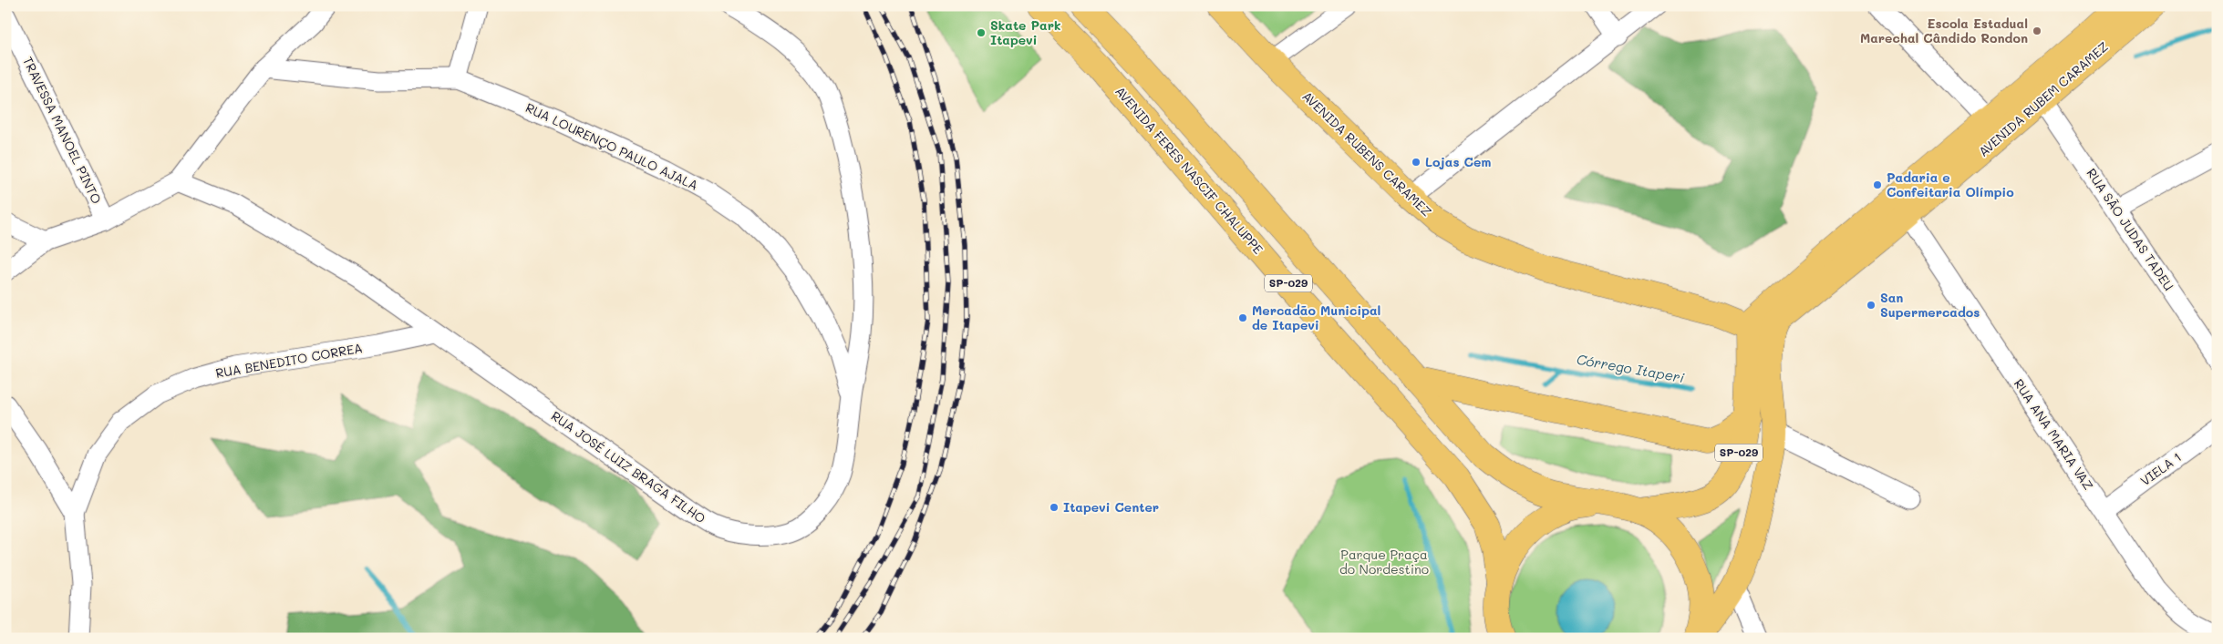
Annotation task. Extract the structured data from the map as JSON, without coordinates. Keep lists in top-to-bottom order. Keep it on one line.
{"streets":{"main road":["AVENIDA RUBEM CARAMEZ","AVENIDA RUBENS CARAMEZ","AVENIDA FERES NASCIF CHALUPPE","SP-029"],"street":["TRAVESSA MANOEL PINTO","RUA LOURENÇO PAULO AJALA","RUA SÃO JUDAS TADEU","RUA BENEDITO CORREA","RUA ANA MARIA VAZ","RUA JOSÉ LUIZ BRAGA FILHO","VIELA 1"]},"crossings":[["AVENIDA RUBEM CARAMEZ","AVENIDA RUBENS CARAMEZ"],["AVENIDA RUBEM CARAMEZ","RUA SÃO JUDAS TADEU"],["AVENIDA RUBEM CARAMEZ","SP-029"],["AVENIDA RUBEM CARAMEZ","RUA ANA MARIA VAZ"],["RUA LOURENÇO PAULO AJALA","RUA JOSÉ LUIZ BRAGA FILHO"],["AVENIDA RUBENS CARAMEZ","SP-029"],["AVENIDA FERES NASCIF CHALUPPE","SP-029"],["RUA BENEDITO CORREA","RUA JOSÉ LUIZ BRAGA FILHO"],["RUA ANA MARIA VAZ","VIELA 1"]],"water":["Córrego Itaperi"],"parks":["Parque Praça do Nordestino"],"places":["Escola Estadual Marechal Cândido Rondon","Skate Park Itapevi","Lojas Cem","Padaria e Confeitaria Olímpio","San Supermercados","Mercadão Municipal de Itapevi","Itapevi Center"]}
